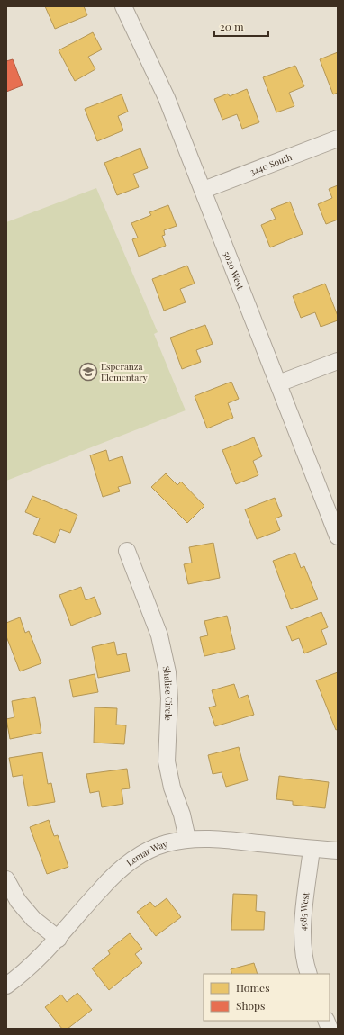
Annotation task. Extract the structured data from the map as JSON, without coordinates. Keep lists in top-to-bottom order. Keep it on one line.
{"streets":{"street":["3440 South","5020 West","Shalise Circle","Lemar Way","4985 West"]},"crossings":[["3440 South","5020 West"],["Shalise Circle","Lemar Way"],["Lemar Way","4985 West"]],"places":{"school or university":["Esperanza Elementary"]},"legend":["Homes","Shops"],"scale_bar":"20 m"}
